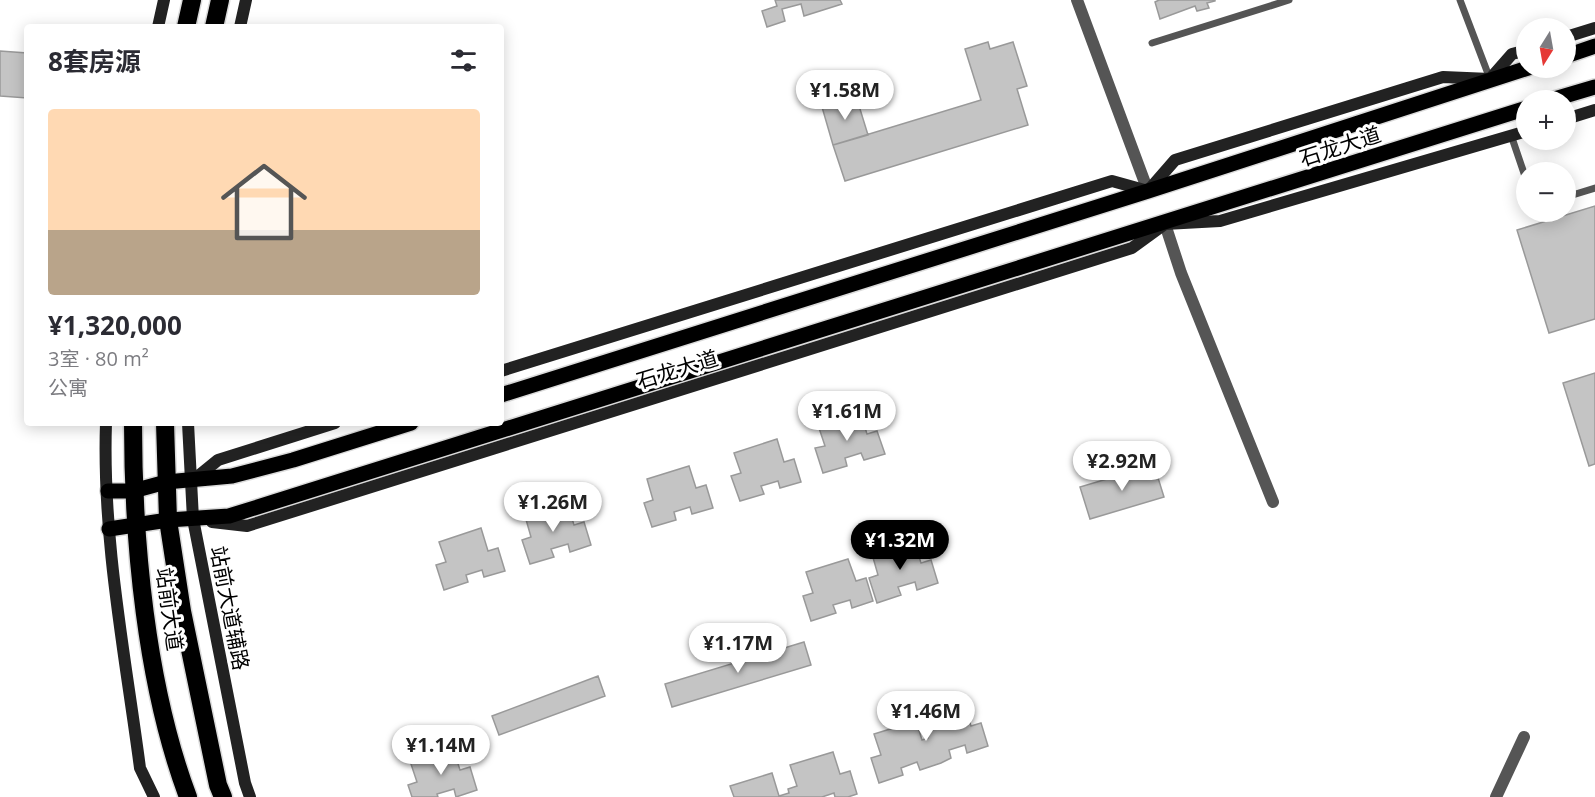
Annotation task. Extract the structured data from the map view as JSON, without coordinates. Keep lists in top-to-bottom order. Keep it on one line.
{"streets":{"highway":["站前大道"],"main road":["石龙大道"],"street":["站前大道辅路"]},"crossings":[["石龙大道","站前大道辅路"],["石龙大道","站前大道"]],"north":"bottom","page":{"map_buttons":["+","−"],"heading":"8套房源","price":["¥1.58M","¥1.61M","¥2.92M","¥1.26M","¥1.32M","¥1.17M","¥1.46M","¥1.14M"],"list":[{"name":"¥1,320,000","note":"3室 · 80 m² · 公寓"}]}}
